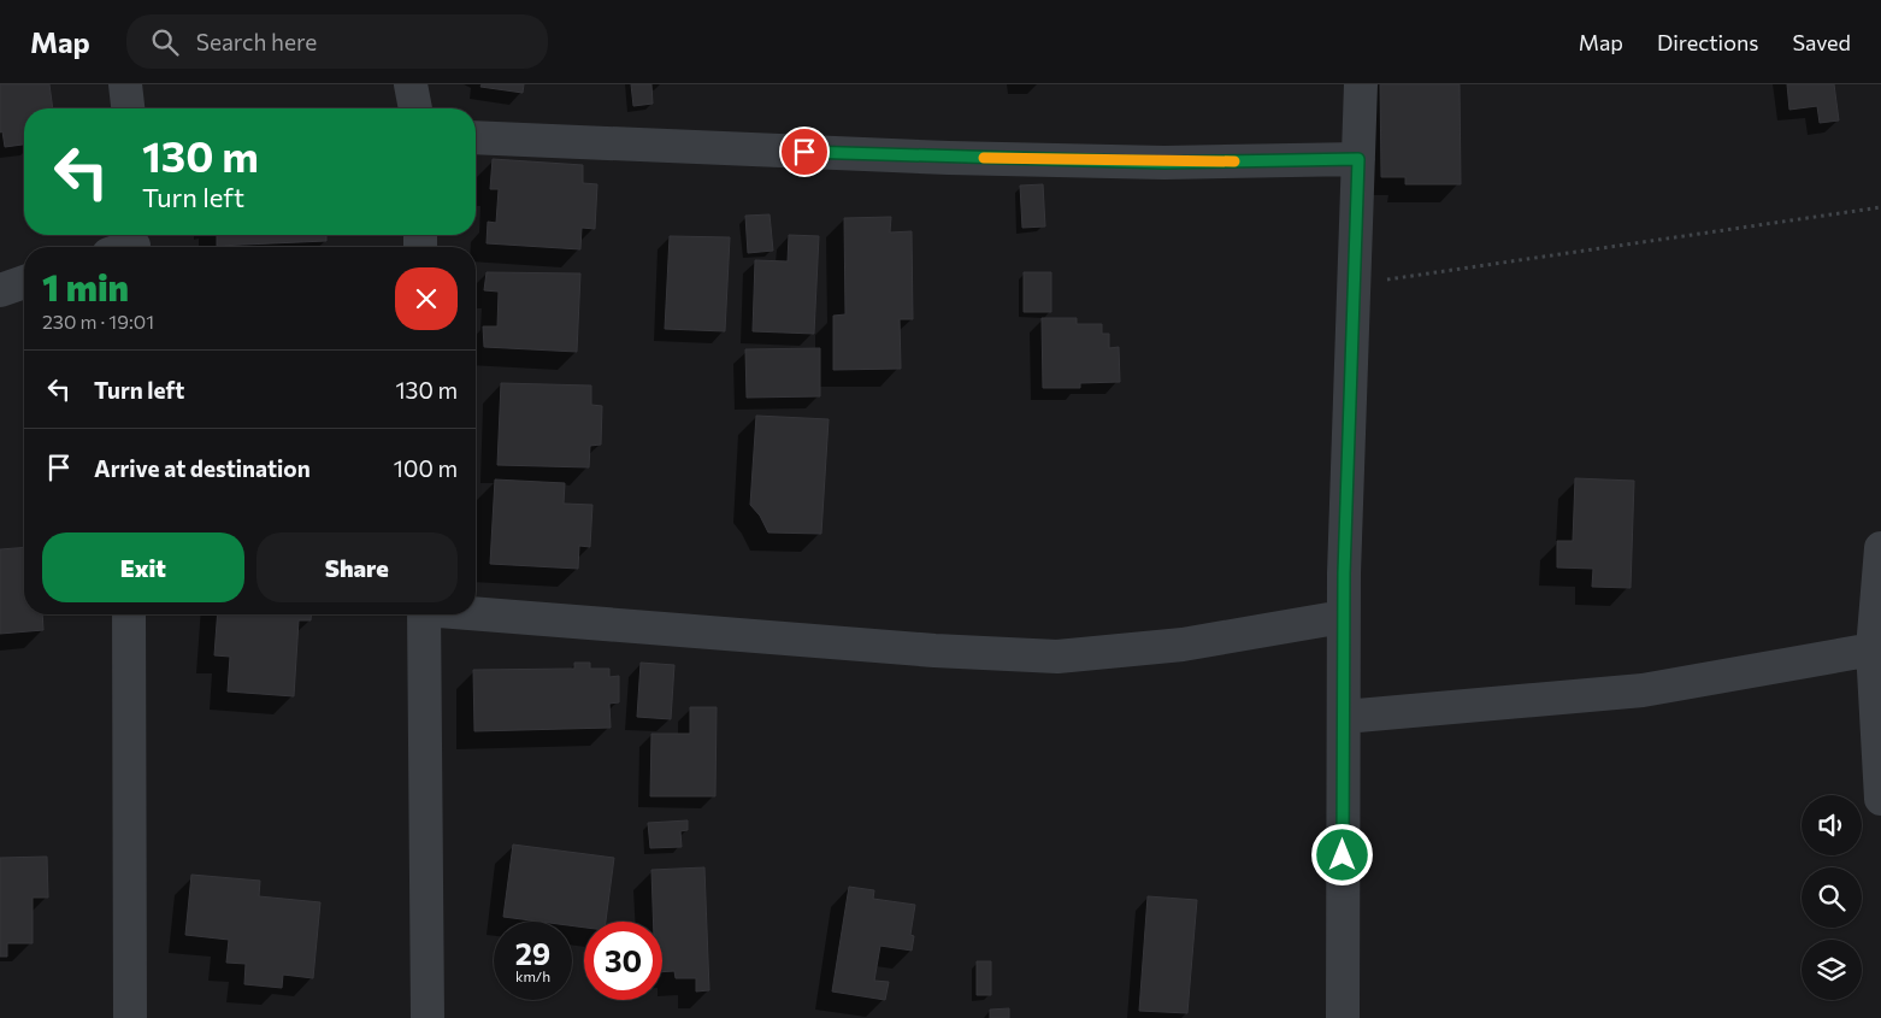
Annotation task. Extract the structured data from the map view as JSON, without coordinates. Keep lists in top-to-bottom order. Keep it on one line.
{"page":{"header":"Map","search":"Search here","nav":["Map","Directions","Saved"],"turn":["130 m","Turn left"],"heading":["1 min","230 m · 19:01"],"list":[{"name":"Turn left","value":"130 m"},{"name":"Arrive at destination","value":"100 m"}],"buttons":["Exit","Share"],"speed":"29 km/h","limit":"30"}}
